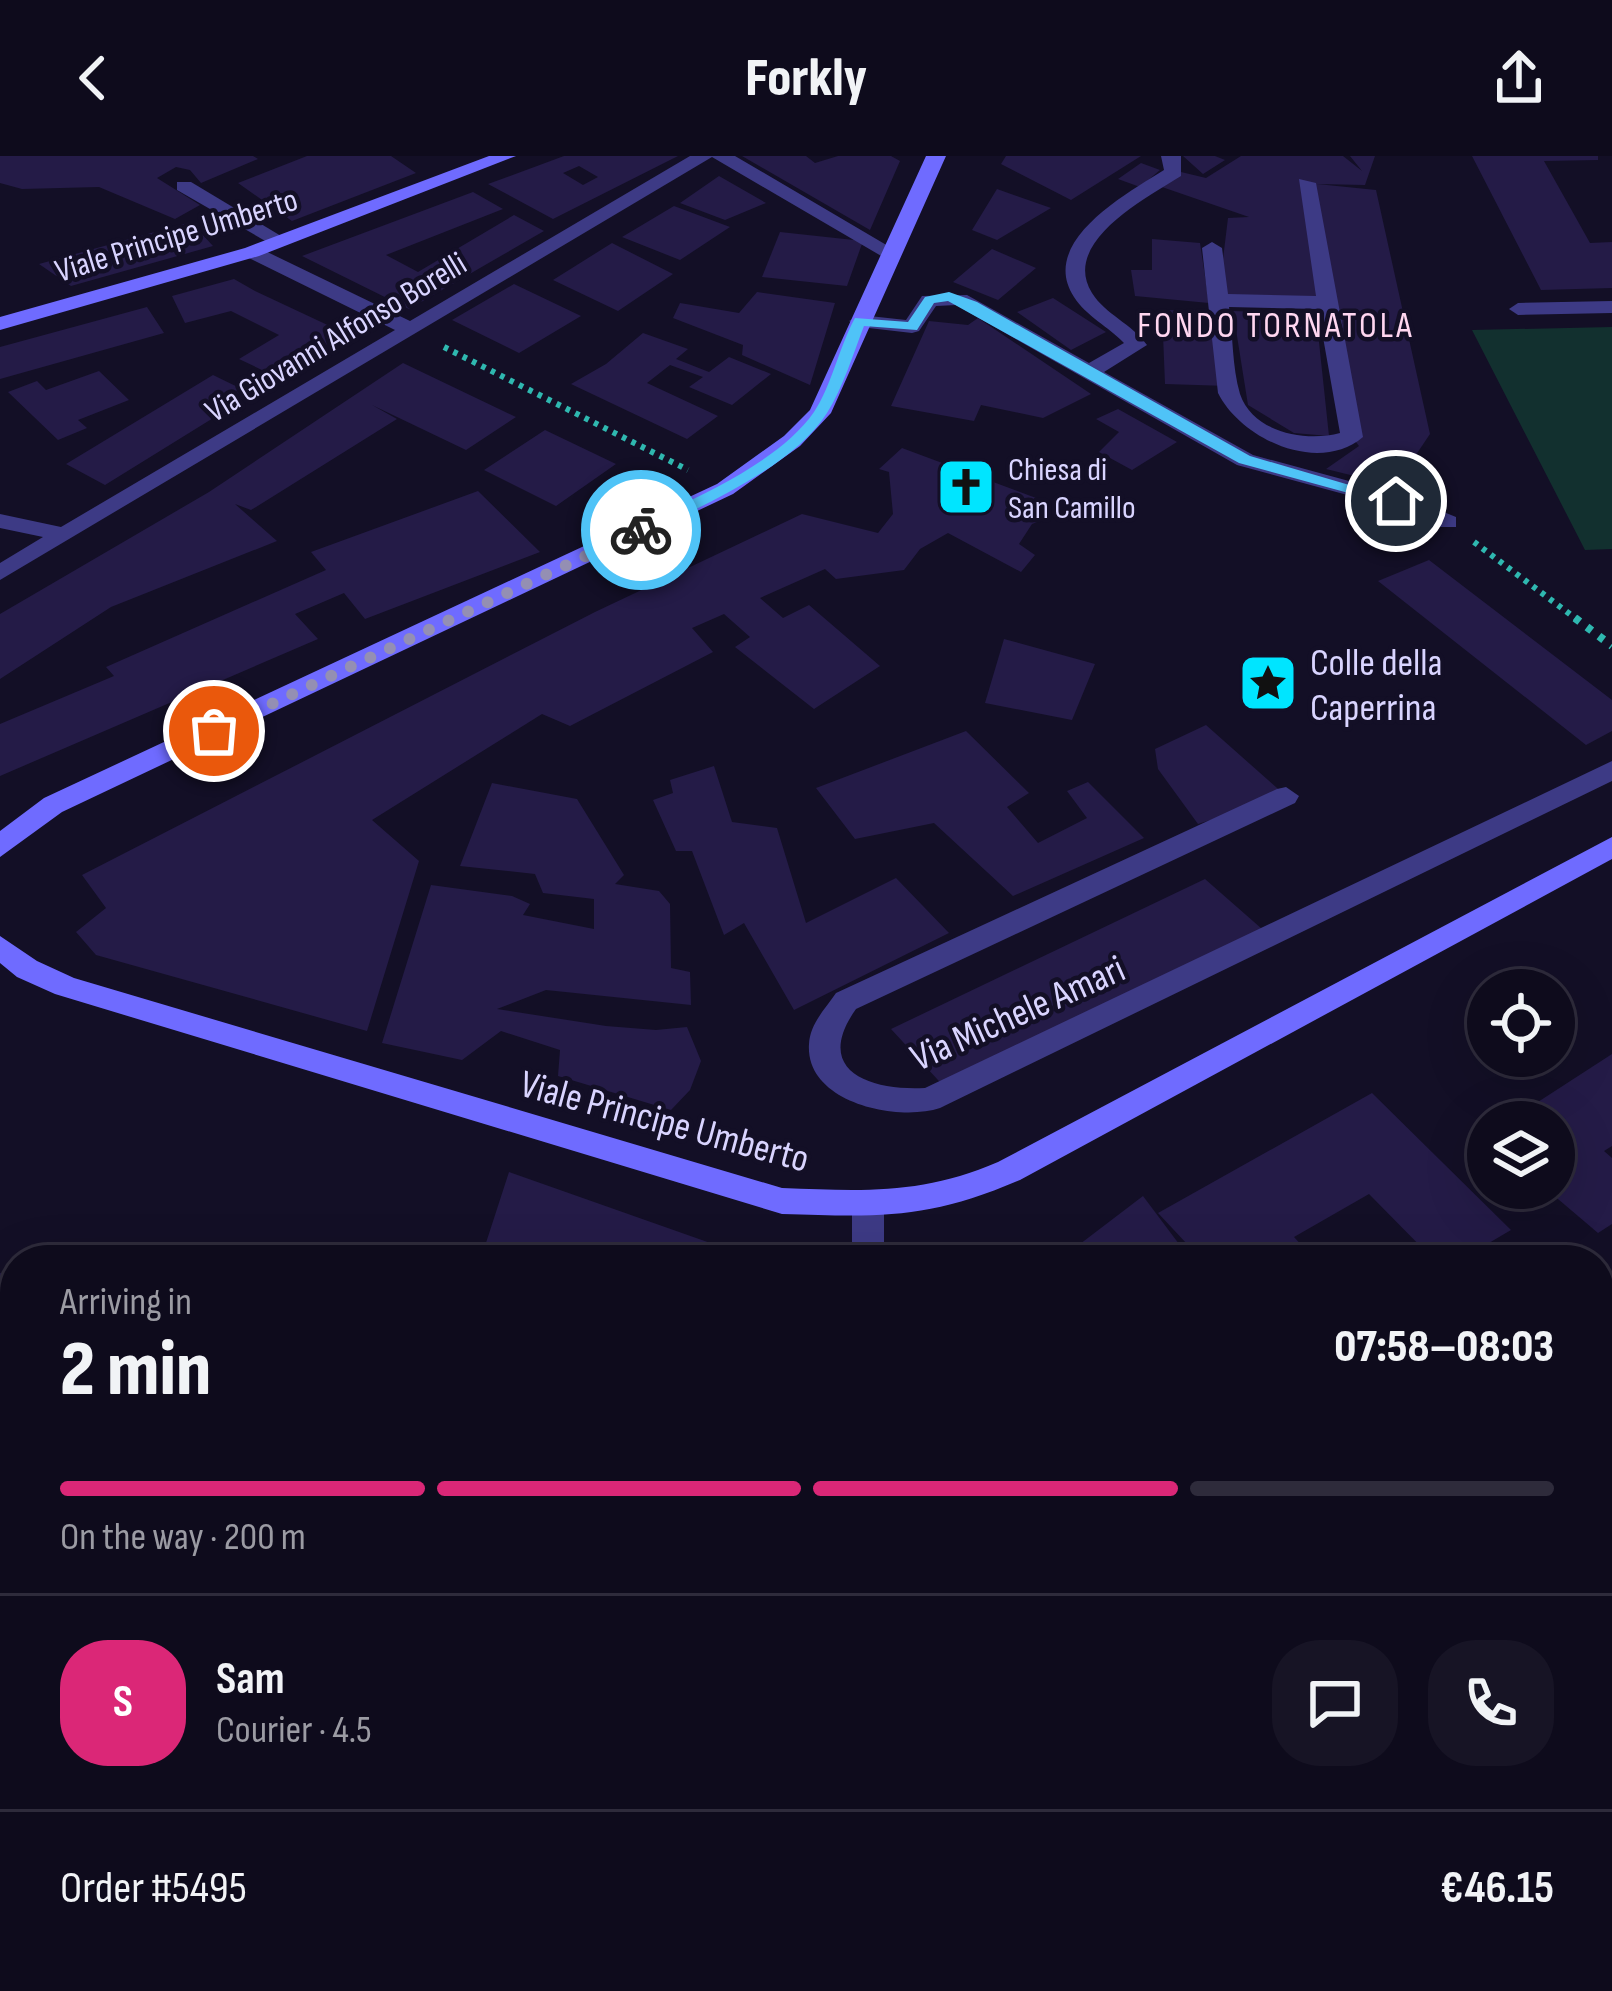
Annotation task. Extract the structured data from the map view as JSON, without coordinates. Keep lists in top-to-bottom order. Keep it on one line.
{"streets":{"main road":["Viale Principe Umberto"],"street":["Via Giovanni Alfonso Borelli","Via Michele Amari"]},"districts":["FONDO TORNATOLA"],"places":{"church":["Chiesa di San Camillo"],"place":["Colle della Caperrina"]},"page":{"header":"Forkly","heading":["2 min","Arriving in","07:58–08:03"],"panel":["Sam","Courier · 4.5","Order #5495","€46.15"],"bar":"On the way · 200 m","round":"S"}}
